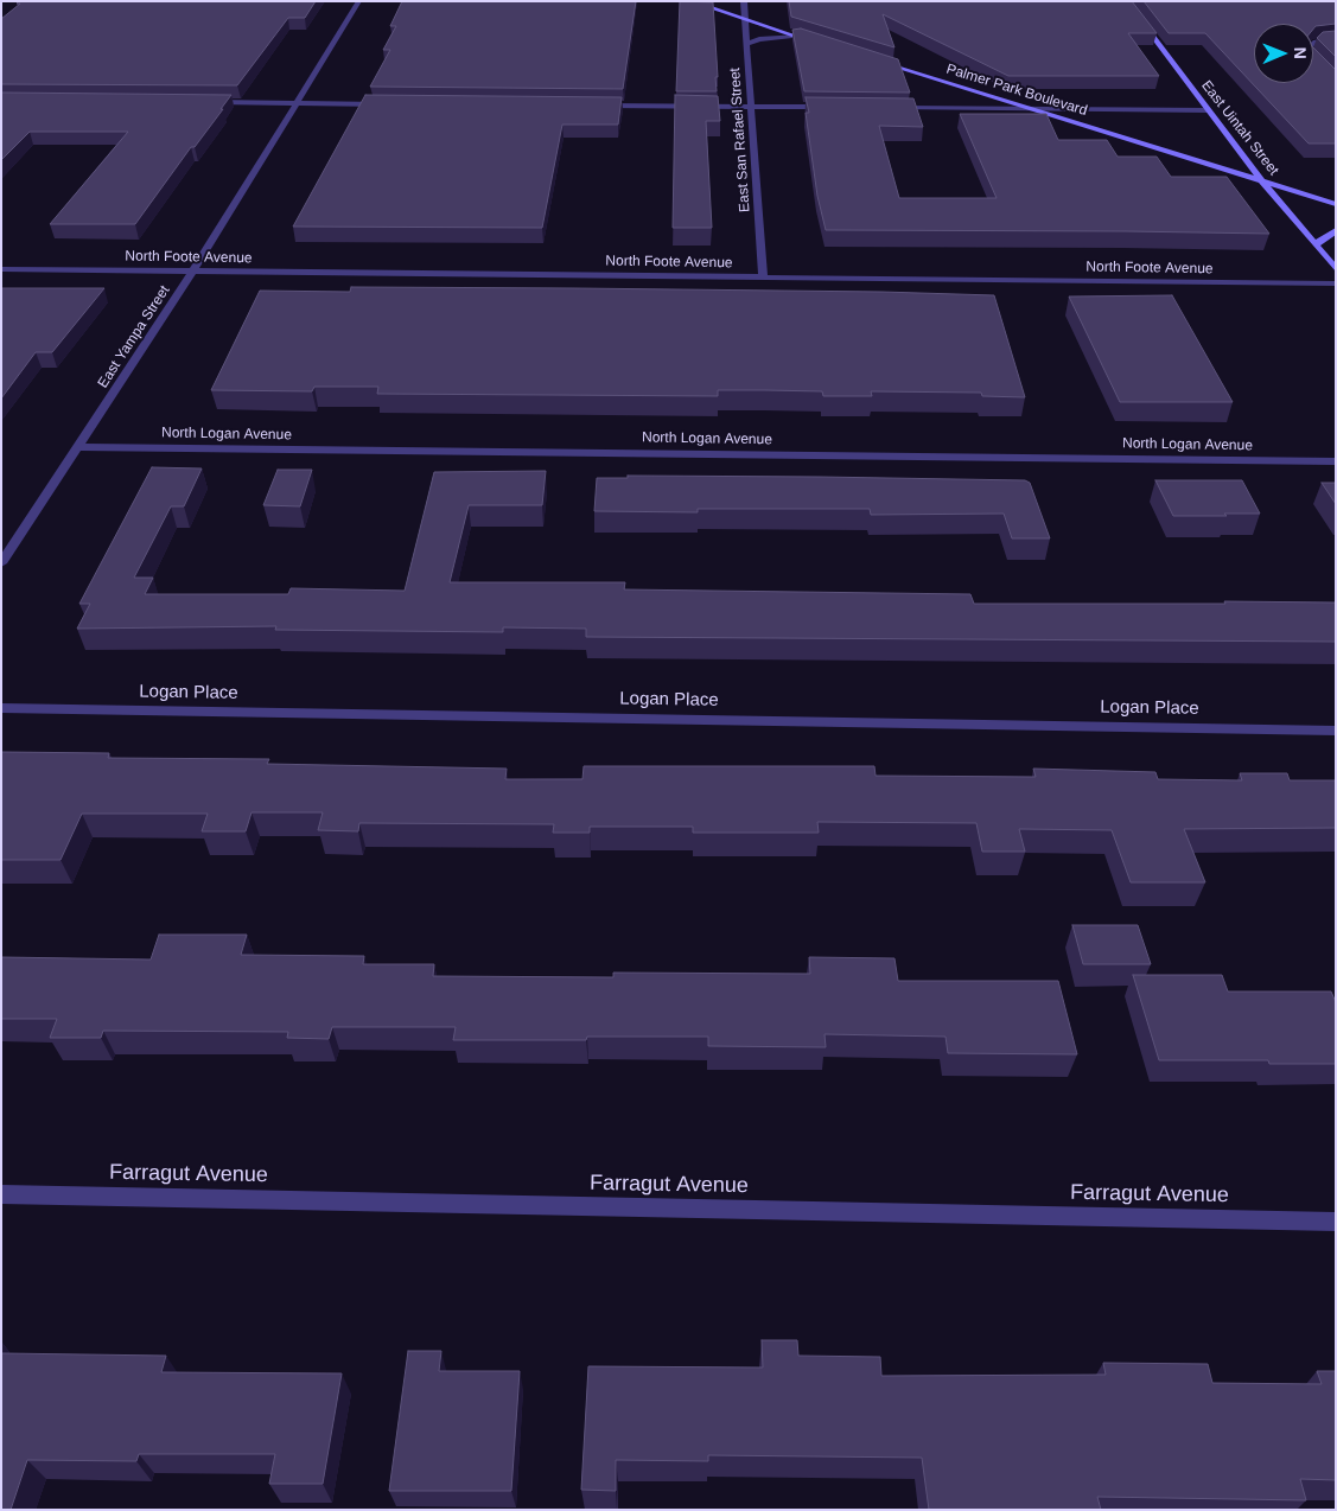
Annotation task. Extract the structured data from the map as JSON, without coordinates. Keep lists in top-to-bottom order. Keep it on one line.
{"streets":{"main road":["Palmer Park Boulevard","East Uintah Street"],"street":["East San Rafael Street","North Foote Avenue","East Yampa Street","North Logan Avenue","Logan Place","Farragut Avenue"]},"crossings":[["Palmer Park Boulevard","East Uintah Street"],["East San Rafael Street","North Foote Avenue"],["North Foote Avenue","East Yampa Street"],["East Yampa Street","North Logan Avenue"]],"north":"right"}
